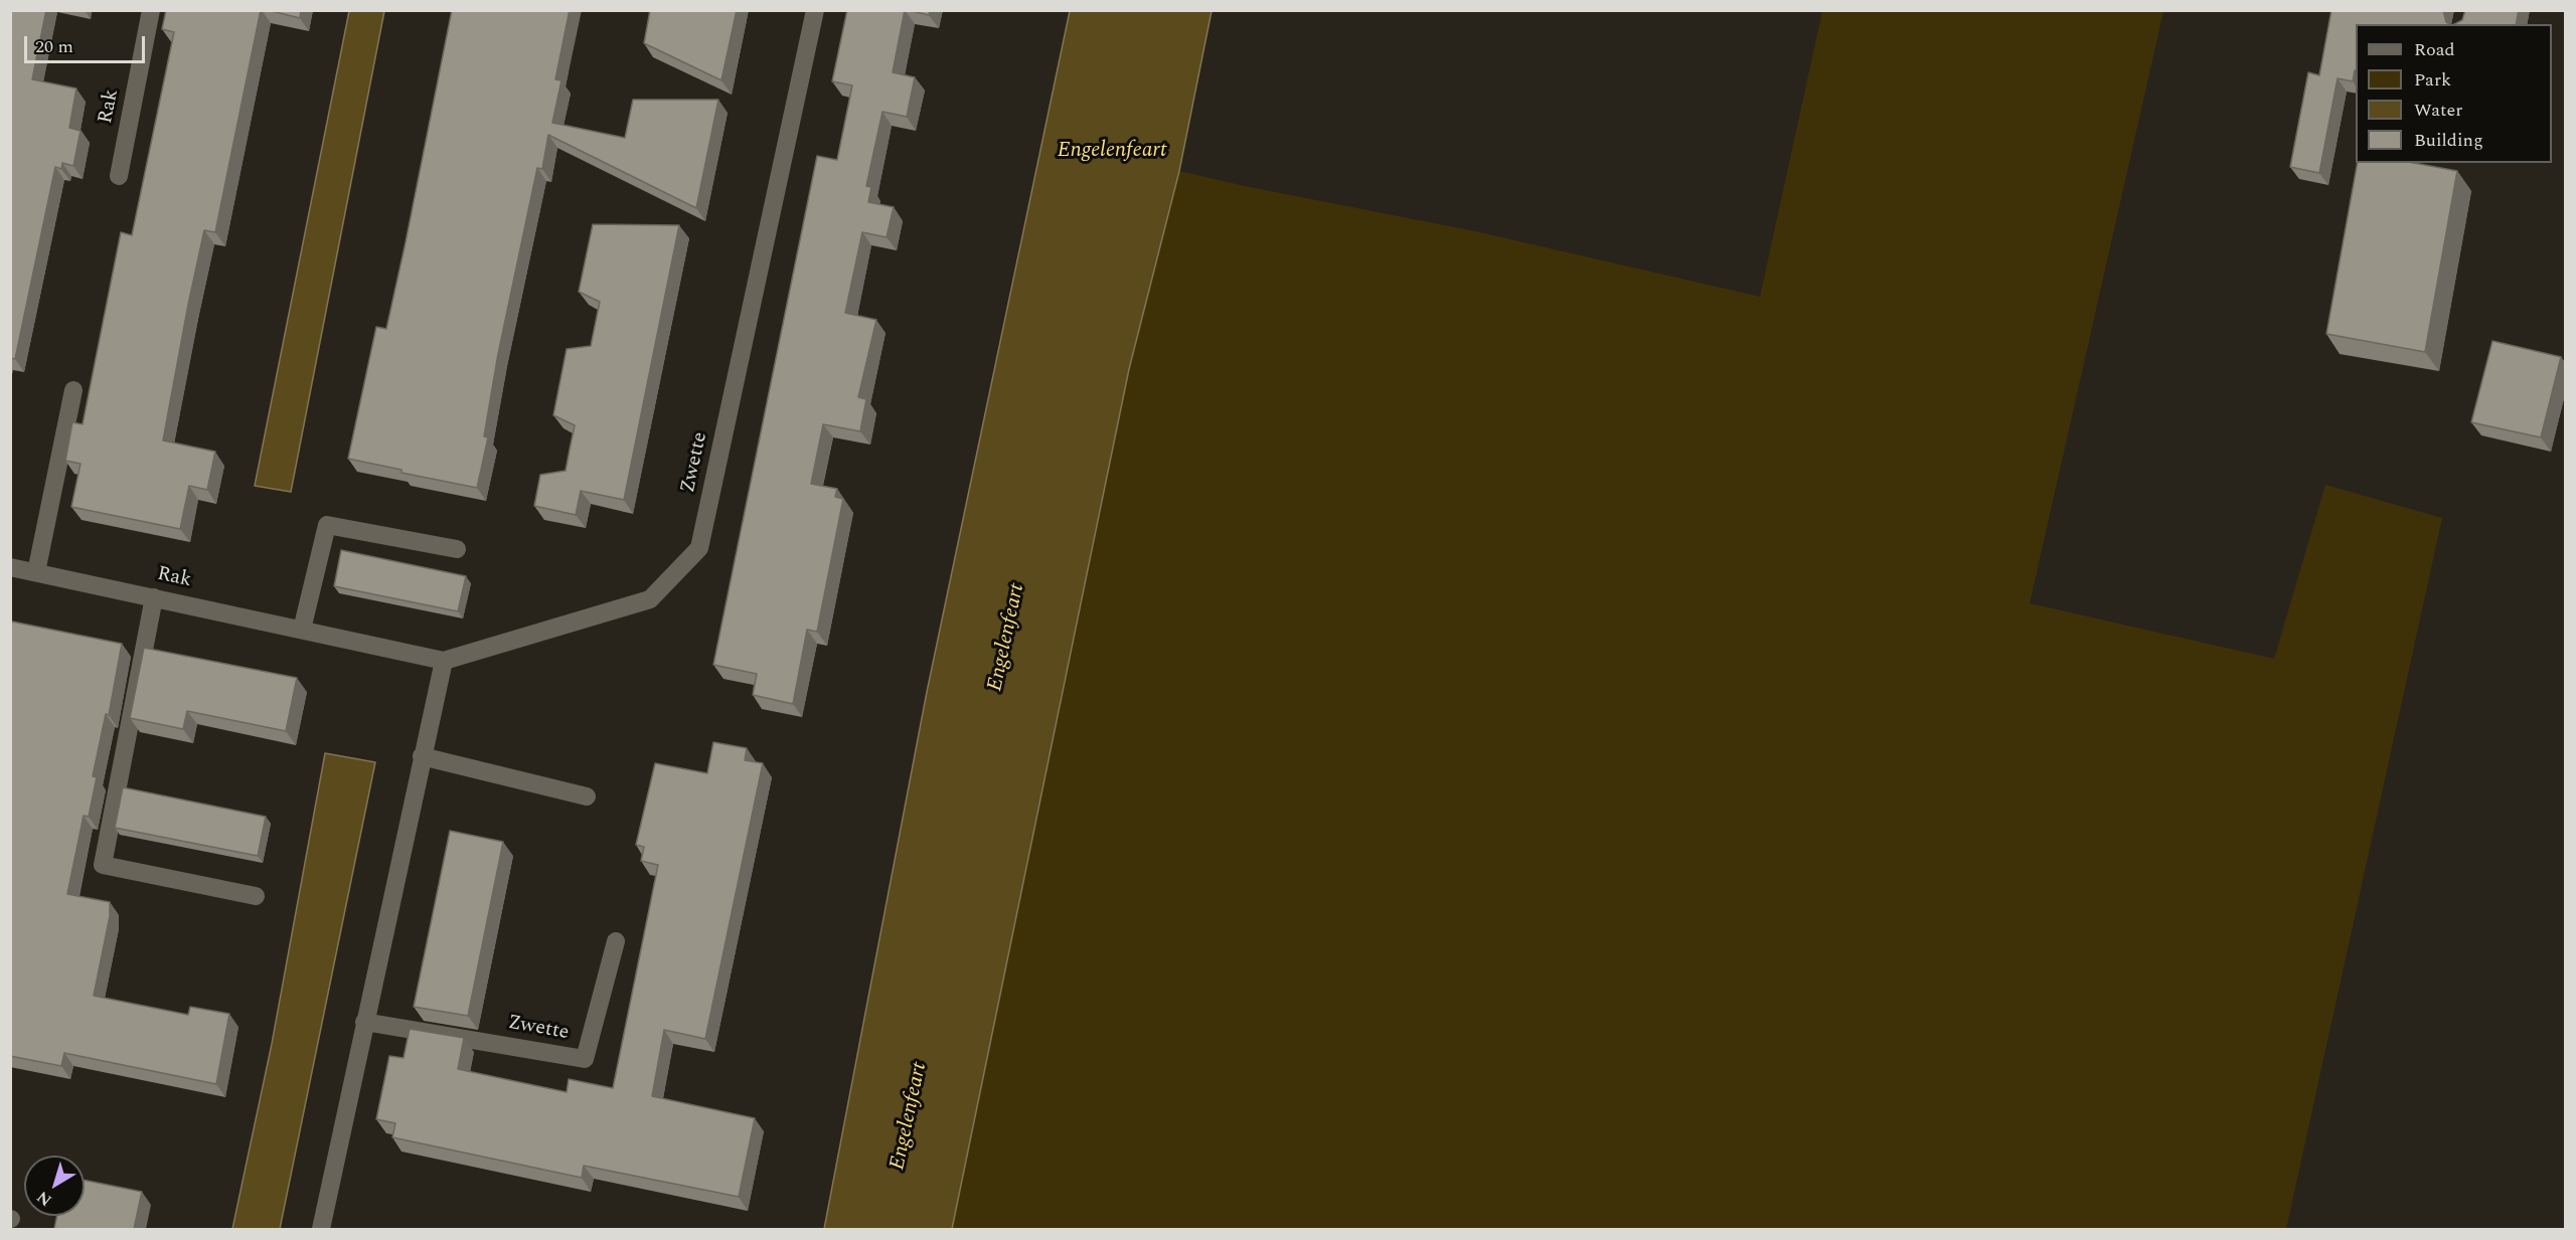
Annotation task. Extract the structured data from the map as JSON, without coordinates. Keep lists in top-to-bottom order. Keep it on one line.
{"streets":{"street":["Rak","Zwette"]},"crossings":[["Rak","Zwette"]],"water":["Engelenfeart"],"legend":["Road","Park","Water","Building"],"scale_bar":"20 m","north":"bottom left"}
